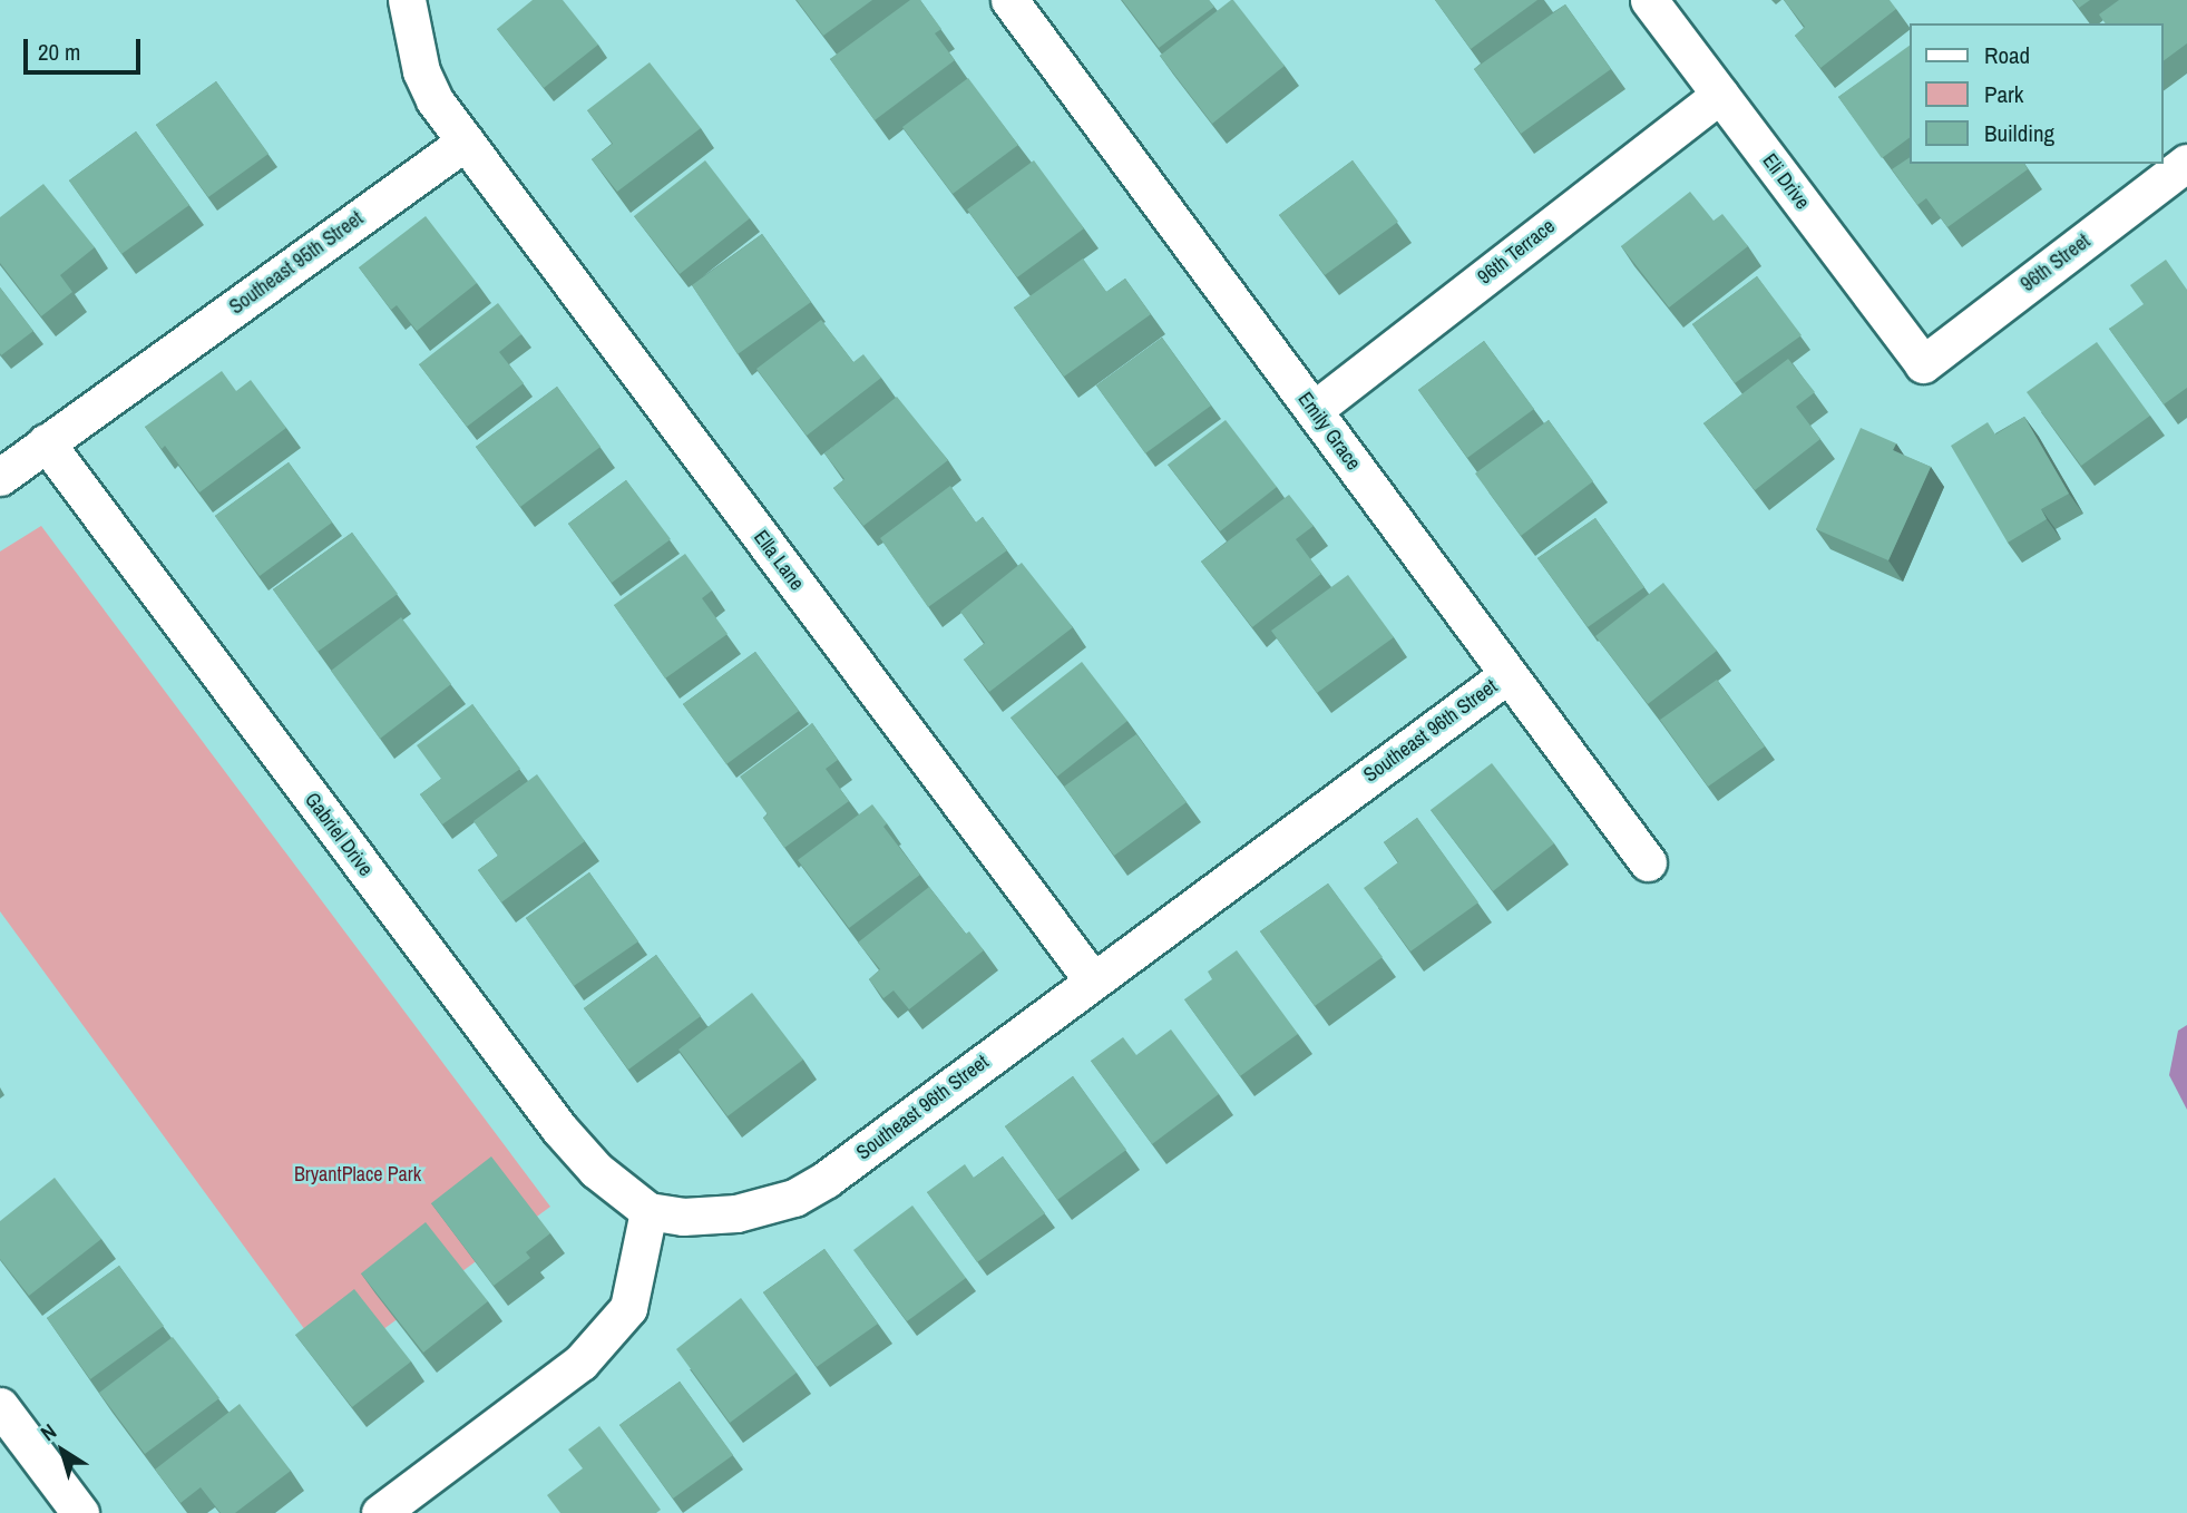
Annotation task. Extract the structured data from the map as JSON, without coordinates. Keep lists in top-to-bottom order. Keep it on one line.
{"streets":{"street":["Eli Drive","96th Terrace","Southeast 95th Street","96th Street","Emily Grace","Ella Lane","Southeast 96th Street","Gabriel Drive"]},"crossings":[["Eli Drive","96th Terrace"],["Eli Drive","96th Street"],["96th Terrace","Emily Grace"],["Southeast 95th Street","Ella Lane"],["Southeast 95th Street","Gabriel Drive"],["Emily Grace","Southeast 96th Street"],["Ella Lane","Southeast 96th Street"],["Southeast 96th Street","Gabriel Drive"]],"parks":["BryantPlace Park"],"legend":["Road","Park","Building"],"scale_bar":"20 m","north":"top left"}
